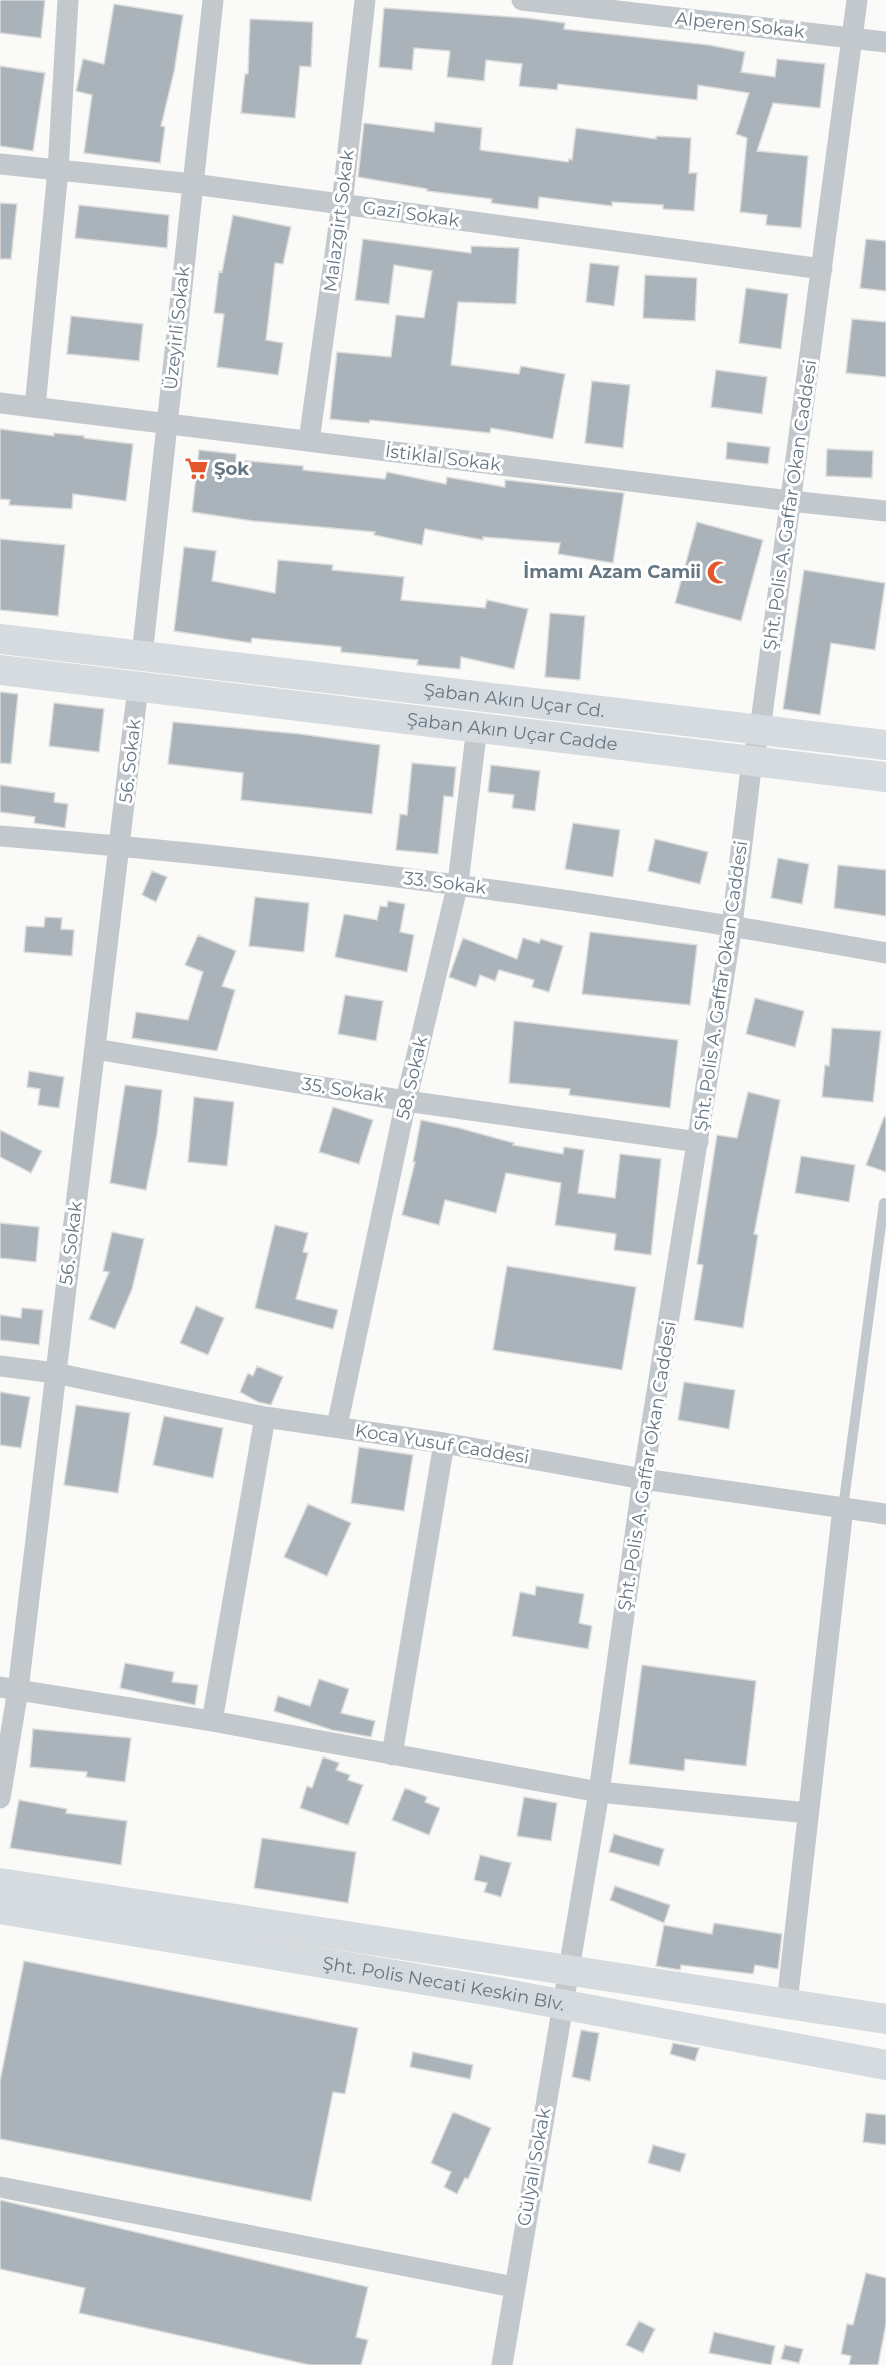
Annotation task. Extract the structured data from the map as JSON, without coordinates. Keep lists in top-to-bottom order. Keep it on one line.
{"streets":{"main road":["Şaban Akın Uçar Cd.","Şaban Akın Uçar Cadde","Şht. Polis Necati Keskin Blv."],"street":["Alperen Sokak","Gazi Sokak","Malazgirt Sokak","Üzeyirli Sokak","İstiklal Sokak","Şht. Polis A. Gaffar Okan Caddesi","56. Sokak","33. Sokak","58. Sokak","35. Sokak","Koca Yusuf Caddesi","Gülyalı Sokak"]},"crossings":[["Alperen Sokak","Şht. Polis A. Gaffar Okan Caddesi"],["Gazi Sokak","Malazgirt Sokak"],["Gazi Sokak","Üzeyirli Sokak"],["Gazi Sokak","Şht. Polis A. Gaffar Okan Caddesi"],["Malazgirt Sokak","İstiklal Sokak"],["Üzeyirli Sokak","İstiklal Sokak"],["Üzeyirli Sokak","Şaban Akın Uçar Cd."],["İstiklal Sokak","Şht. Polis A. Gaffar Okan Caddesi"],["Şht. Polis A. Gaffar Okan Caddesi","Şaban Akın Uçar Cd."],["Şht. Polis A. Gaffar Okan Caddesi","Şaban Akın Uçar Cadde"],["Şht. Polis A. Gaffar Okan Caddesi","33. Sokak"],["Şht. Polis A. Gaffar Okan Caddesi","35. Sokak"],["Şht. Polis A. Gaffar Okan Caddesi","Koca Yusuf Caddesi"],["Şht. Polis A. Gaffar Okan Caddesi","Şht. Polis Necati Keskin Blv."],["Şht. Polis A. Gaffar Okan Caddesi","Gülyalı Sokak"],["Şaban Akın Uçar Cadde","56. Sokak"],["Şaban Akın Uçar Cadde","58. Sokak"],["56. Sokak","33. Sokak"],["56. Sokak","35. Sokak"],["56. Sokak","Koca Yusuf Caddesi"],["33. Sokak","58. Sokak"],["58. Sokak","35. Sokak"],["58. Sokak","Koca Yusuf Caddesi"],["Şht. Polis Necati Keskin Blv.","Gülyalı Sokak"]],"places":{"supermarket":["Şok"],"mosque":["İmamı Azam Camii"]}}
